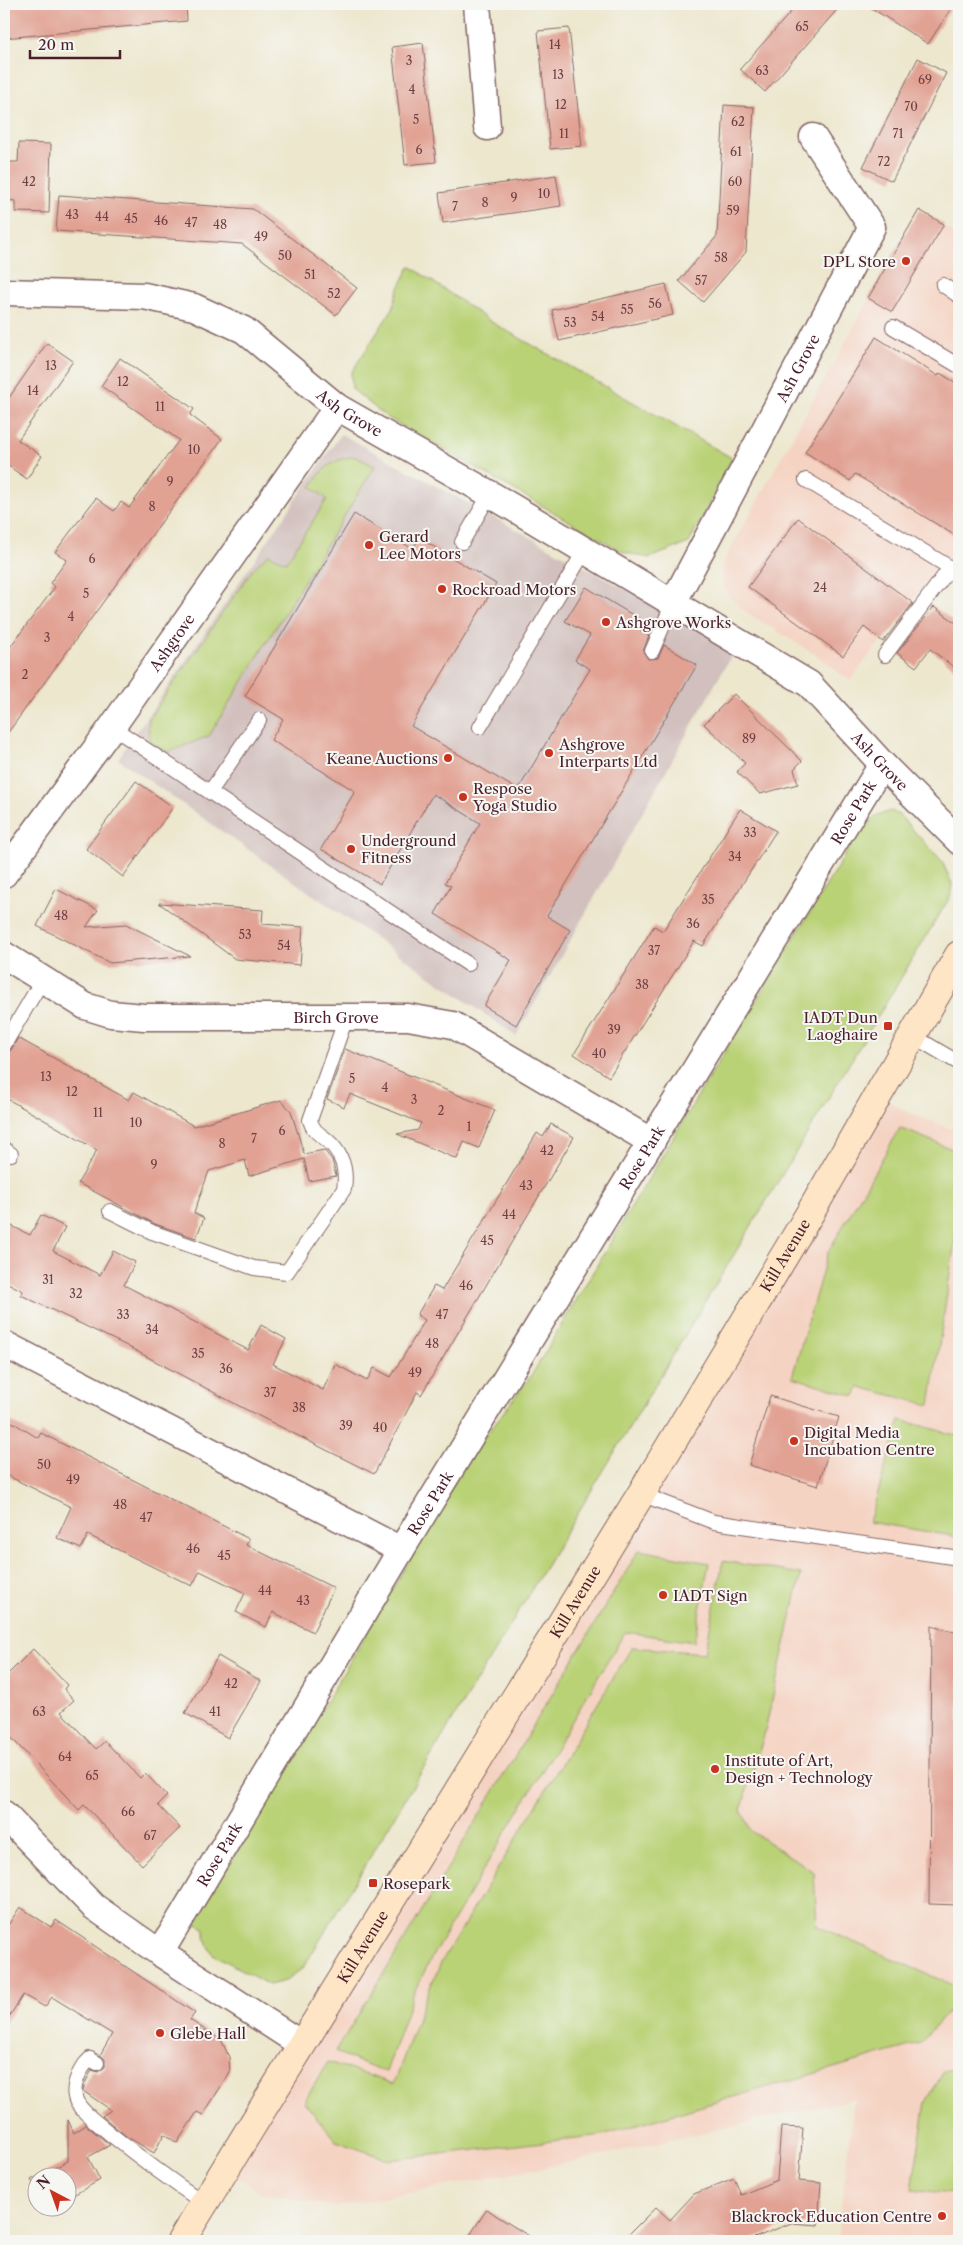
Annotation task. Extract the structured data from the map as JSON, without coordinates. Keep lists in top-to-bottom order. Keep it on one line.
{"streets":{"main road":["Kill Avenue"],"street":["Ash Grove","Ashgrove","Rose Park","Birch Grove"]},"crossings":[["Ash Grove","Ashgrove"],["Ash Grove","Rose Park"],["Rose Park","Birch Grove"]],"places":{"other":["DPL Store","Gerard Lee Motors","Rockroad Motors","Ashgrove Works","Ashgrove Interparts Ltd","Keane Auctions","Respose Yoga Studio","Underground Fitness","Digital Media Incubation Centre","IADT Sign","Institute of Art, Design + Technology","Glebe Hall","Blackrock Education Centre"],"transit":["IADT Dun Laoghaire","Rosepark"]},"house_numbers":["65","14","3","63","13","69","4","12","70","5","62","11","71","6","61","72","42","60","10","9","8","7","59","43","44","45","46","47","48","49","50","58","51","57","52","56","55","54","53","13","12","14","11","10","9","8","6","24","5","4","3","2","89","33","34","35","48","36","53","54","37","38","39","40","13","5","4","12","3","2","11","10","1","6","7","8","42","9","43","44","45","31","46","32","33","47","34","48","35","36","49","37","38","39","40","50","49","48","47","46","45","44","43","42","63","41","64","65","66","67"],"scale_bar":"20 m","north":"top left"}
